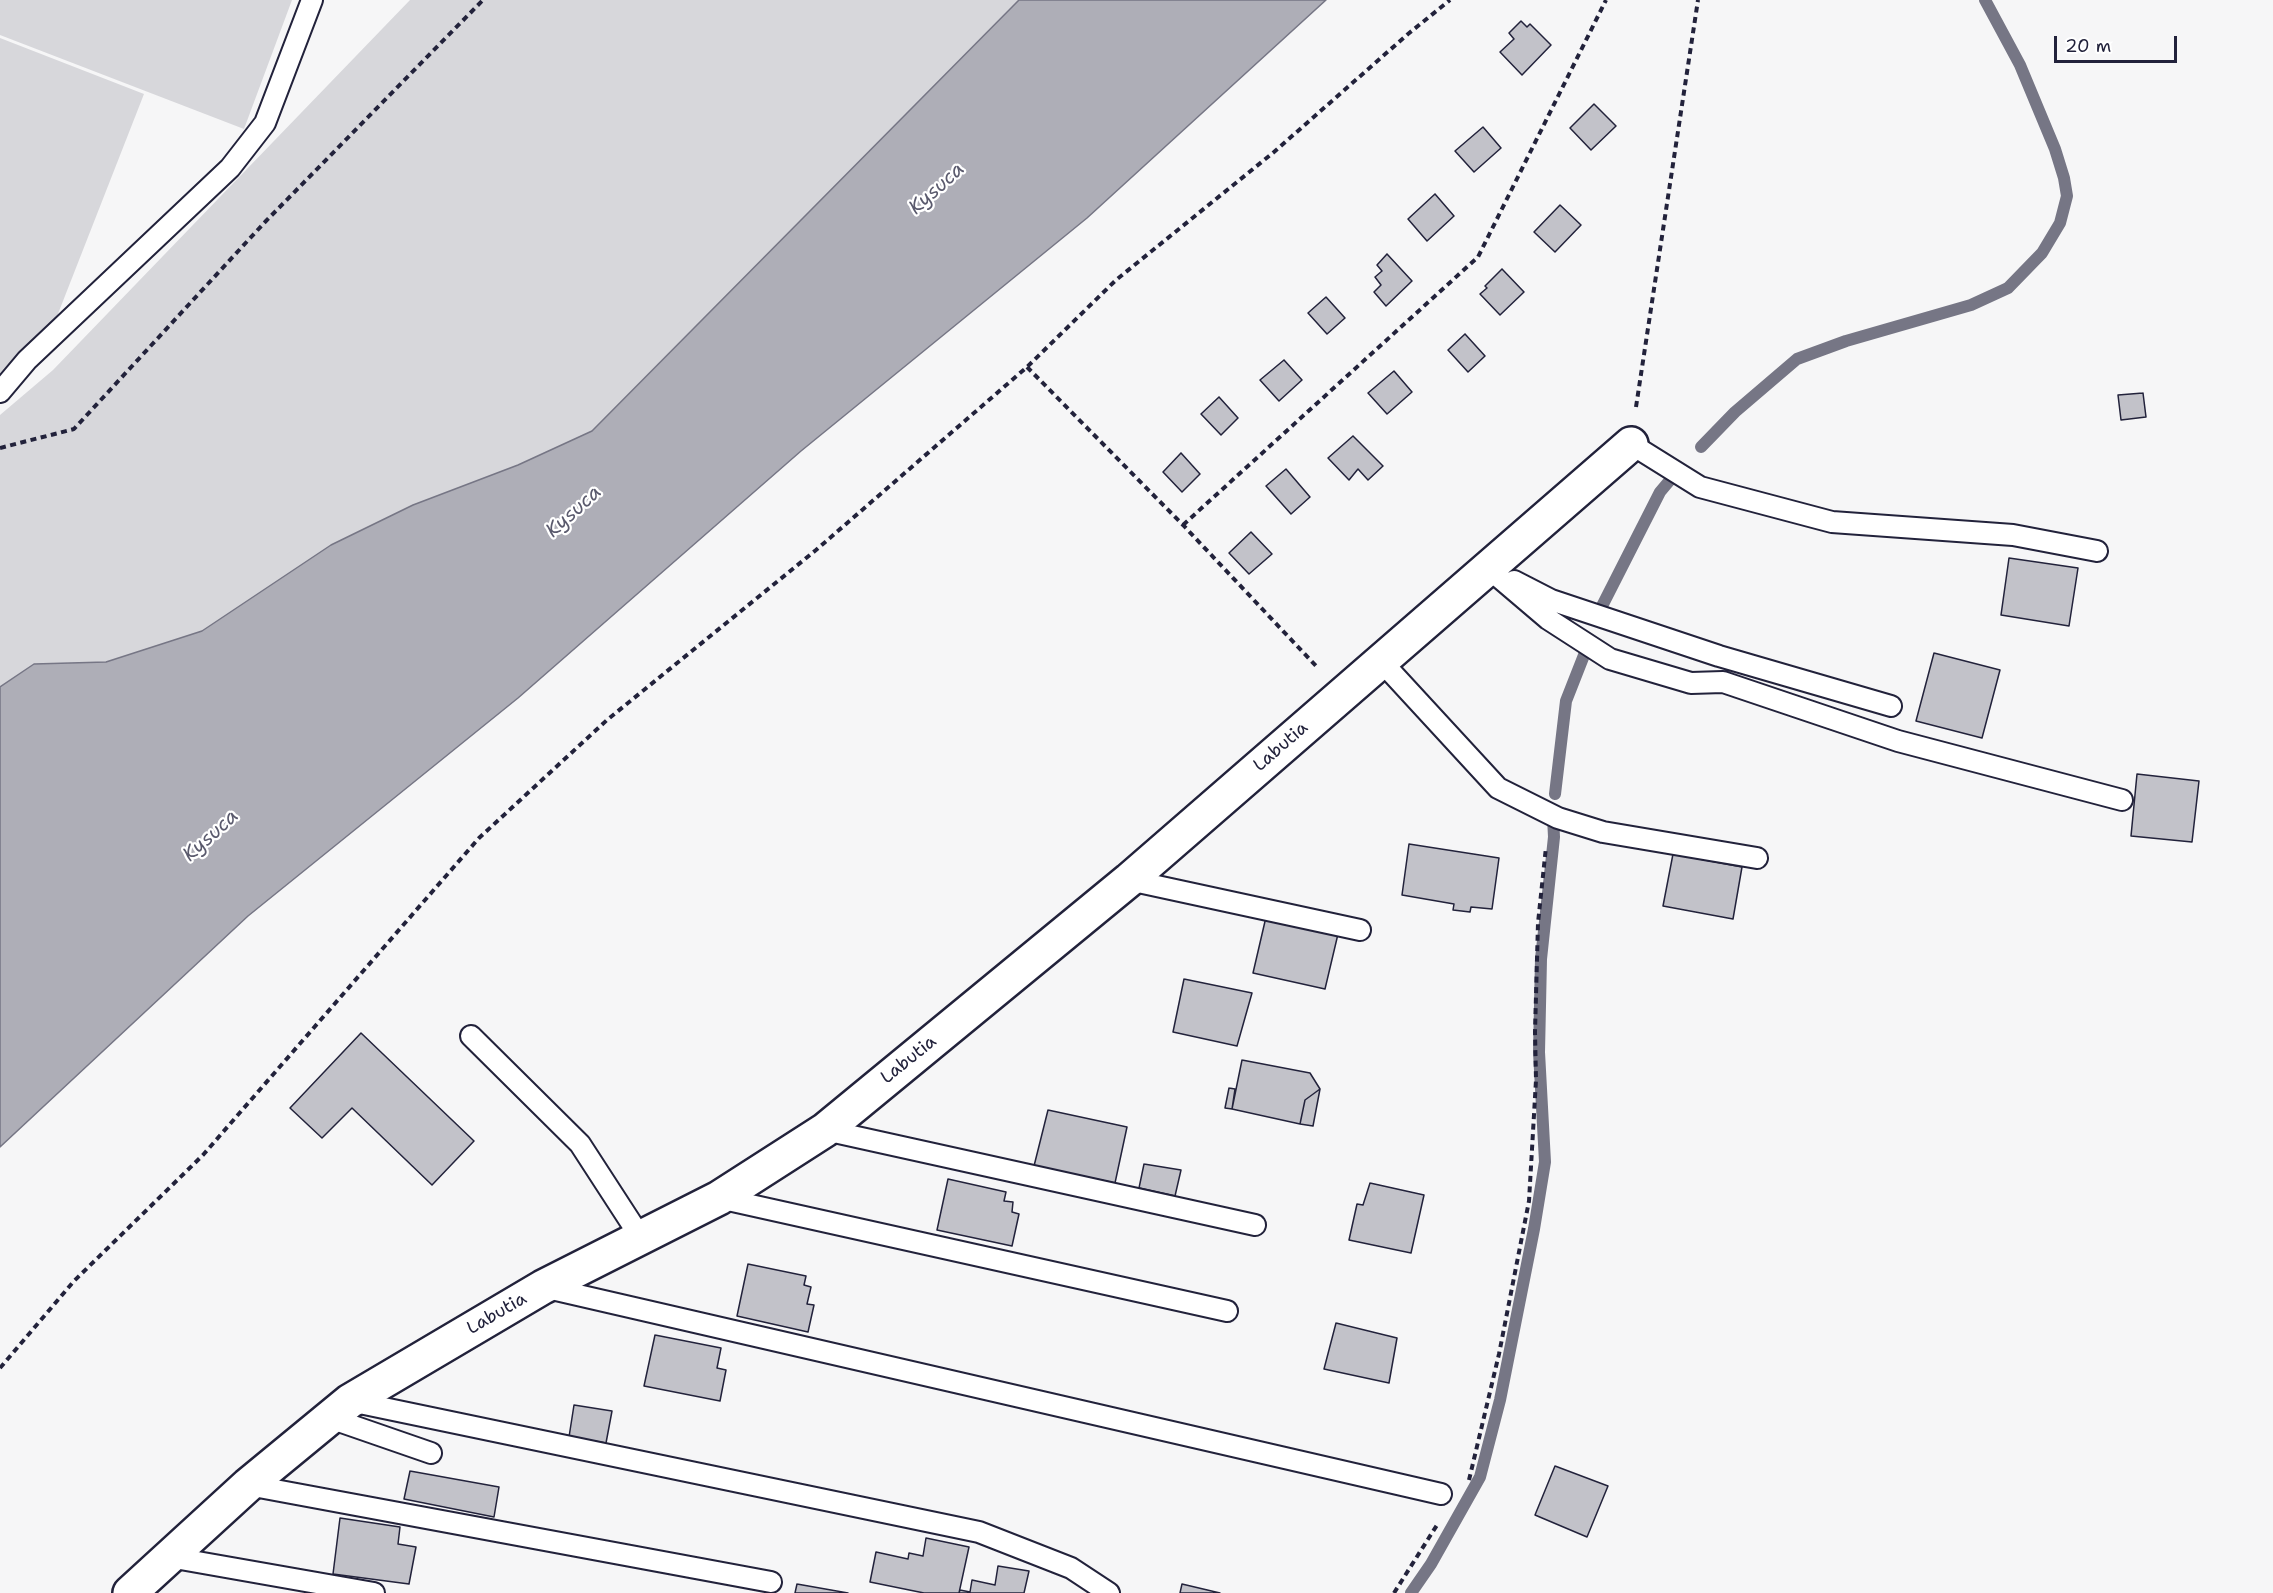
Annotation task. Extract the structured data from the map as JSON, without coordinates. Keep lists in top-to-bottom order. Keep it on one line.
{"streets":{"street":["Labutia"]},"water":["Kysuca"],"scale_bar":"20 m"}
